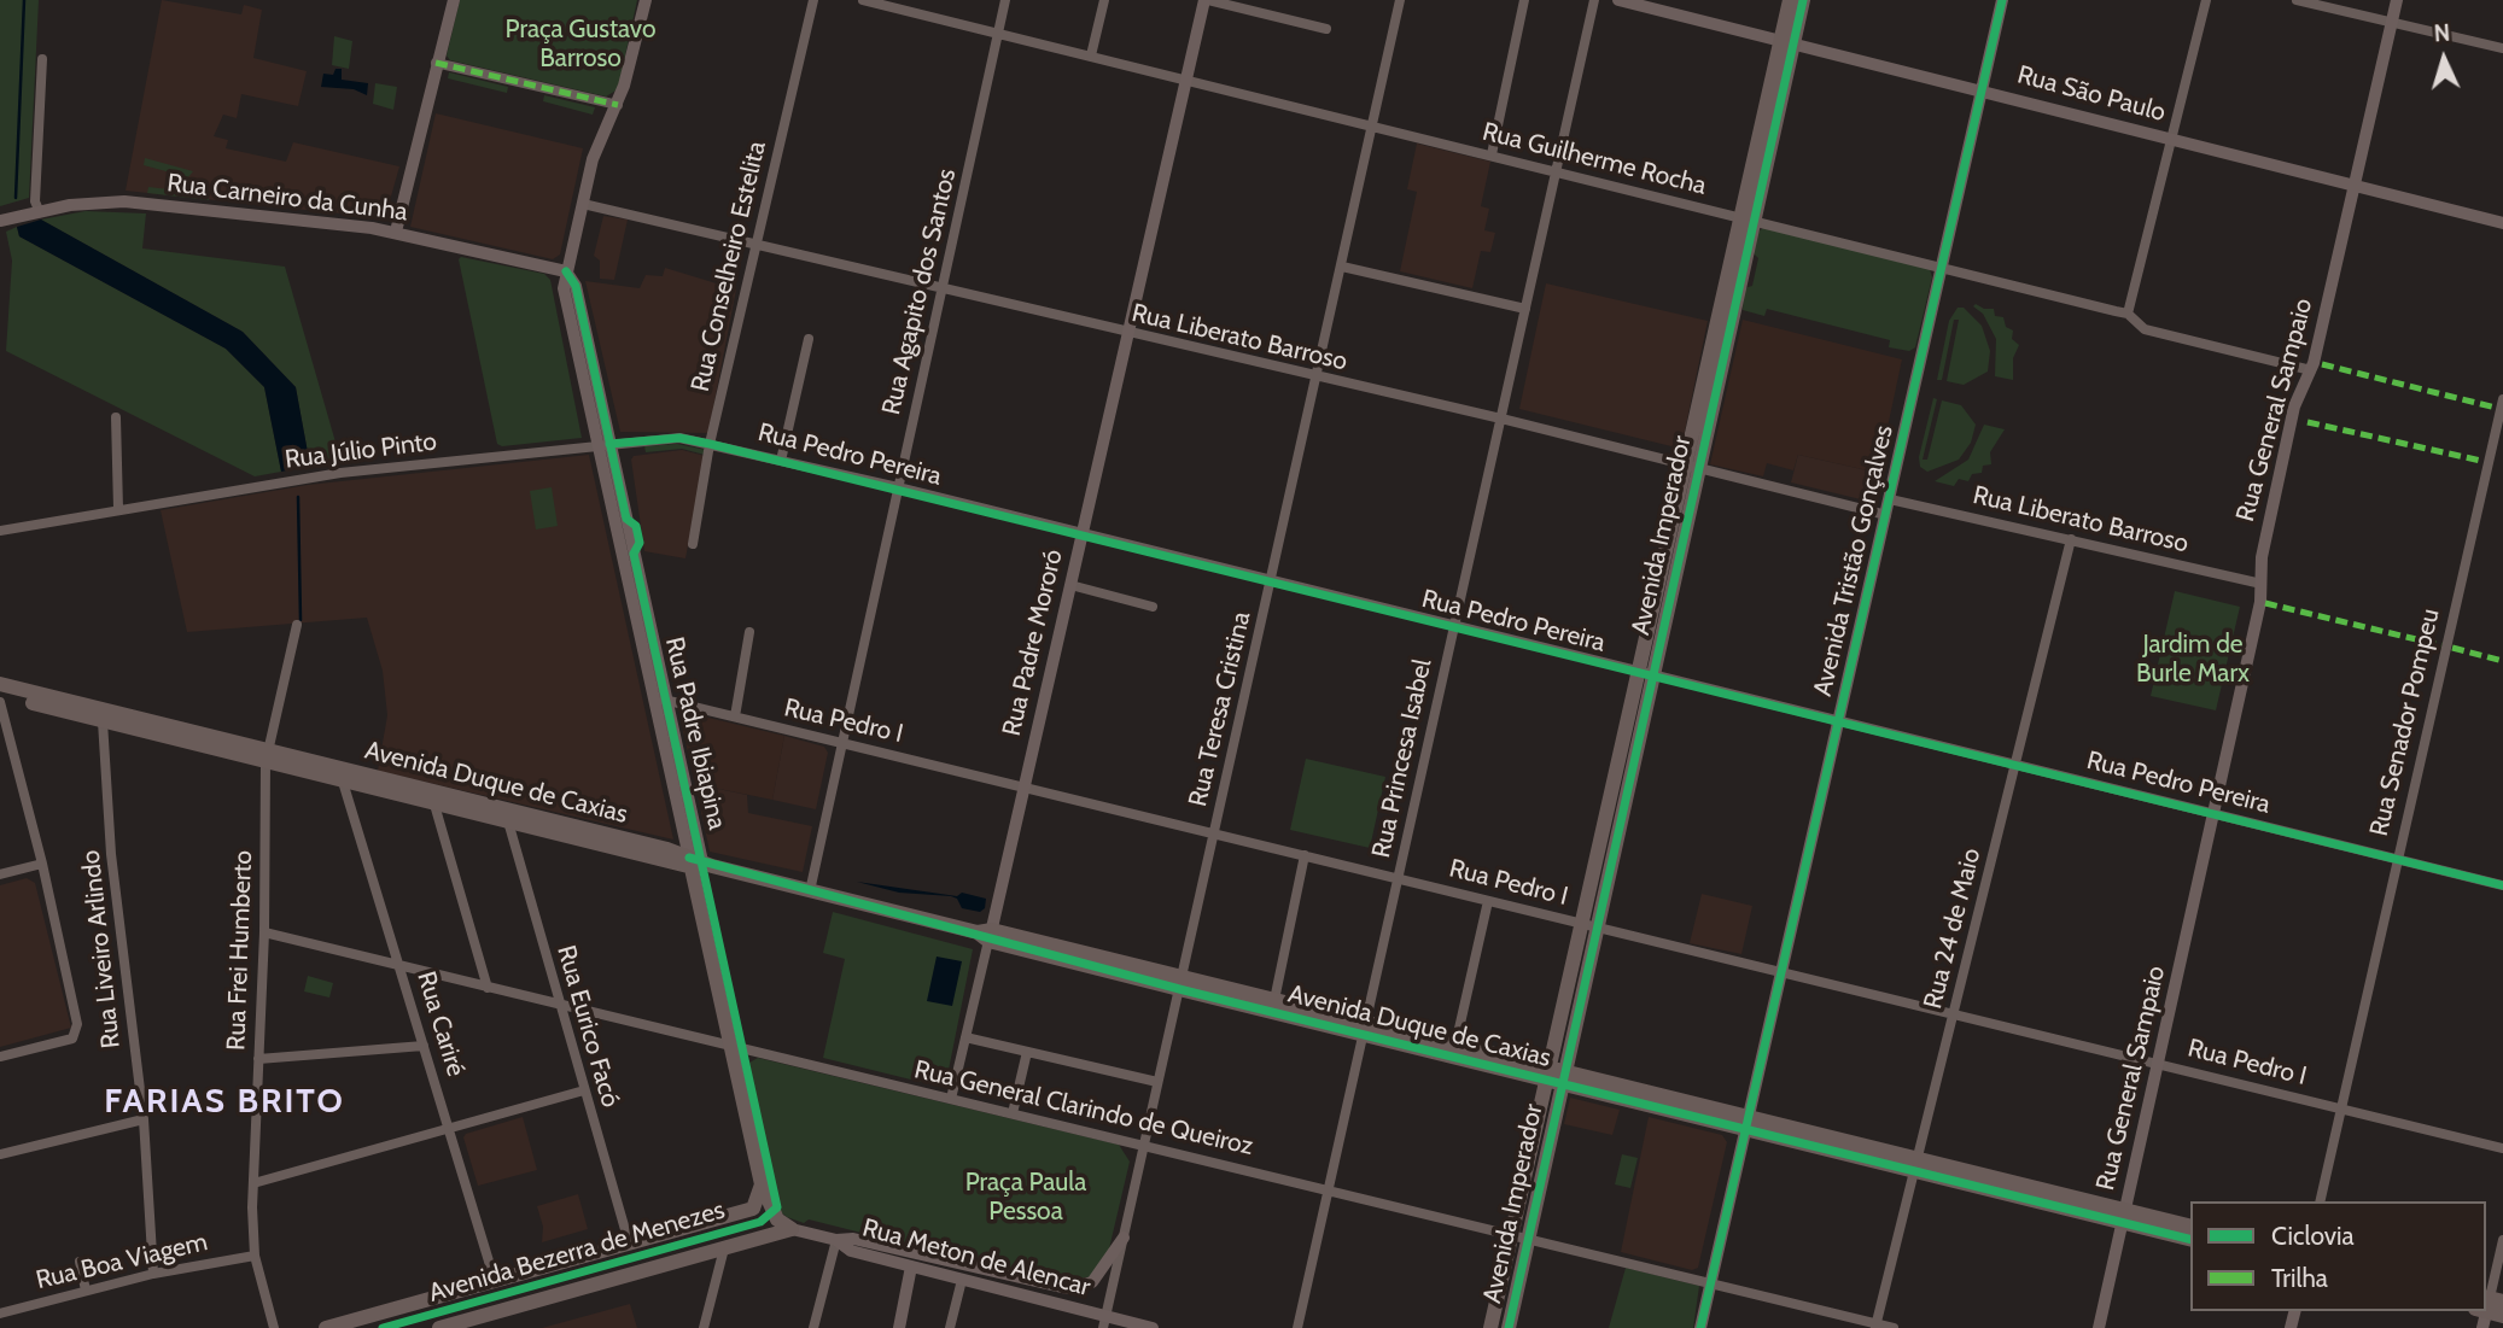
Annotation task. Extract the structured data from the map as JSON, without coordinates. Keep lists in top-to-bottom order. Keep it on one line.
{"streets":{"main road":["Avenida Imperador","Rua Padre Ibiapina","Avenida Duque de Caxias","Avenida Bezerra de Menezes"],"street":["Rua São Paulo","Rua Guilherme Rocha","Rua Carneiro da Cunha","Rua Conselheiro Estelita","Rua Agapito dos Santos","Rua Liberato Barroso","Rua General Sampaio","Rua Júlio Pinto","Rua Pedro Pereira","Avenida Tristão Gonçalves","Rua Padre Mororó","Rua Teresa Cristina","Rua Pedro I","Rua Senador Pompeu","Rua Princesa Isabel","Rua 24 de Maio","Rua Liveiro Arlindo","Rua Frei Humberto","Rua Cariré","Rua Eurico Facó","Rua General Clarindo de Queiroz","Rua Meton de Alencar","Rua Boa Viagem"]},"crossings":[["Rua São Paulo","Rua General Sampaio"],["Rua São Paulo","Avenida Imperador"],["Rua São Paulo","Avenida Tristão Gonçalves"],["Rua Guilherme Rocha","Rua Agapito dos Santos"],["Rua Guilherme Rocha","Rua General Sampaio"],["Rua Guilherme Rocha","Avenida Imperador"],["Rua Guilherme Rocha","Avenida Tristão Gonçalves"],["Rua Guilherme Rocha","Rua Padre Mororó"],["Rua Guilherme Rocha","Rua Teresa Cristina"],["Rua Guilherme Rocha","Rua Princesa Isabel"],["Rua Carneiro da Cunha","Rua Padre Ibiapina"],["Rua Conselheiro Estelita","Rua Liberato Barroso"],["Rua Conselheiro Estelita","Rua Pedro Pereira"],["Rua Agapito dos Santos","Rua Liberato Barroso"],["Rua Agapito dos Santos","Rua Pedro Pereira"],["Rua Agapito dos Santos","Rua Pedro I"],["Rua Agapito dos Santos","Avenida Duque de Caxias"],["Rua Liberato Barroso","Rua General Sampaio"],["Rua Liberato Barroso","Avenida Imperador"],["Rua Liberato Barroso","Avenida Tristão Gonçalves"],["Rua Liberato Barroso","Rua Padre Mororó"],["Rua Liberato Barroso","Rua Teresa Cristina"],["Rua Liberato Barroso","Rua Padre Ibiapina"],["Rua Liberato Barroso","Rua Princesa Isabel"],["Rua Liberato Barroso","Rua 24 de Maio"],["Rua General Sampaio","Rua Pedro Pereira"],["Rua General Sampaio","Rua Pedro I"],["Rua General Sampaio","Avenida Duque de Caxias"],["Rua Júlio Pinto","Rua Pedro Pereira"],["Rua Júlio Pinto","Rua Padre Ibiapina"],["Rua Pedro Pereira","Avenida Imperador"],["Rua Pedro Pereira","Avenida Tristão Gonçalves"],["Rua Pedro Pereira","Rua Padre Mororó"],["Rua Pedro Pereira","Rua Teresa Cristina"],["Rua Pedro Pereira","Rua Senador Pompeu"],["Rua Pedro Pereira","Rua Padre Ibiapina"],["Rua Pedro Pereira","Rua Princesa Isabel"],["Rua Pedro Pereira","Rua 24 de Maio"],["Avenida Imperador","Rua Pedro I"],["Avenida Imperador","Avenida Duque de Caxias"],["Avenida Imperador","Rua General Clarindo de Queiroz"],["Avenida Tristão Gonçalves","Rua Pedro I"],["Avenida Tristão Gonçalves","Avenida Duque de Caxias"],["Avenida Tristão Gonçalves","Rua General Clarindo de Queiroz"],["Rua Padre Mororó","Rua Pedro I"],["Rua Padre Mororó","Avenida Duque de Caxias"],["Rua Padre Mororó","Rua General Clarindo de Queiroz"],["Rua Teresa Cristina","Rua Pedro I"],["Rua Teresa Cristina","Avenida Duque de Caxias"],["Rua Teresa Cristina","Rua General Clarindo de Queiroz"],["Rua Teresa Cristina","Rua Meton de Alencar"],["Rua Pedro I","Rua Senador Pompeu"],["Rua Pedro I","Rua Padre Ibiapina"],["Rua Pedro I","Rua Princesa Isabel"],["Rua Pedro I","Rua 24 de Maio"],["Rua Padre Ibiapina","Avenida Duque de Caxias"],["Rua Padre Ibiapina","Rua General Clarindo de Queiroz"],["Rua Padre Ibiapina","Avenida Bezerra de Menezes"],["Rua Padre Ibiapina","Rua Meton de Alencar"],["Rua Princesa Isabel","Avenida Duque de Caxias"],["Rua Princesa Isabel","Rua General Clarindo de Queiroz"],["Avenida Duque de Caxias","Rua 24 de Maio"],["Avenida Duque de Caxias","Rua Liveiro Arlindo"],["Avenida Duque de Caxias","Rua Frei Humberto"],["Avenida Duque de Caxias","Rua Cariré"],["Avenida Duque de Caxias","Rua Eurico Facó"],["Rua 24 de Maio","Rua General Clarindo de Queiroz"],["Rua Liveiro Arlindo","Rua Boa Viagem"],["Rua Frei Humberto","Rua General Clarindo de Queiroz"],["Rua Frei Humberto","Rua Boa Viagem"],["Rua Cariré","Rua General Clarindo de Queiroz"],["Rua Cariré","Avenida Bezerra de Menezes"],["Rua Eurico Facó","Rua General Clarindo de Queiroz"],["Rua Eurico Facó","Avenida Bezerra de Menezes"],["Avenida Bezerra de Menezes","Rua Meton de Alencar"]],"districts":["FARIAS BRITO"],"parks":["Praça Gustavo Barroso","Jardim de Burle Marx","Praça Paula Pessoa"],"legend":["Ciclovia","Trilha"],"north":"top"}
